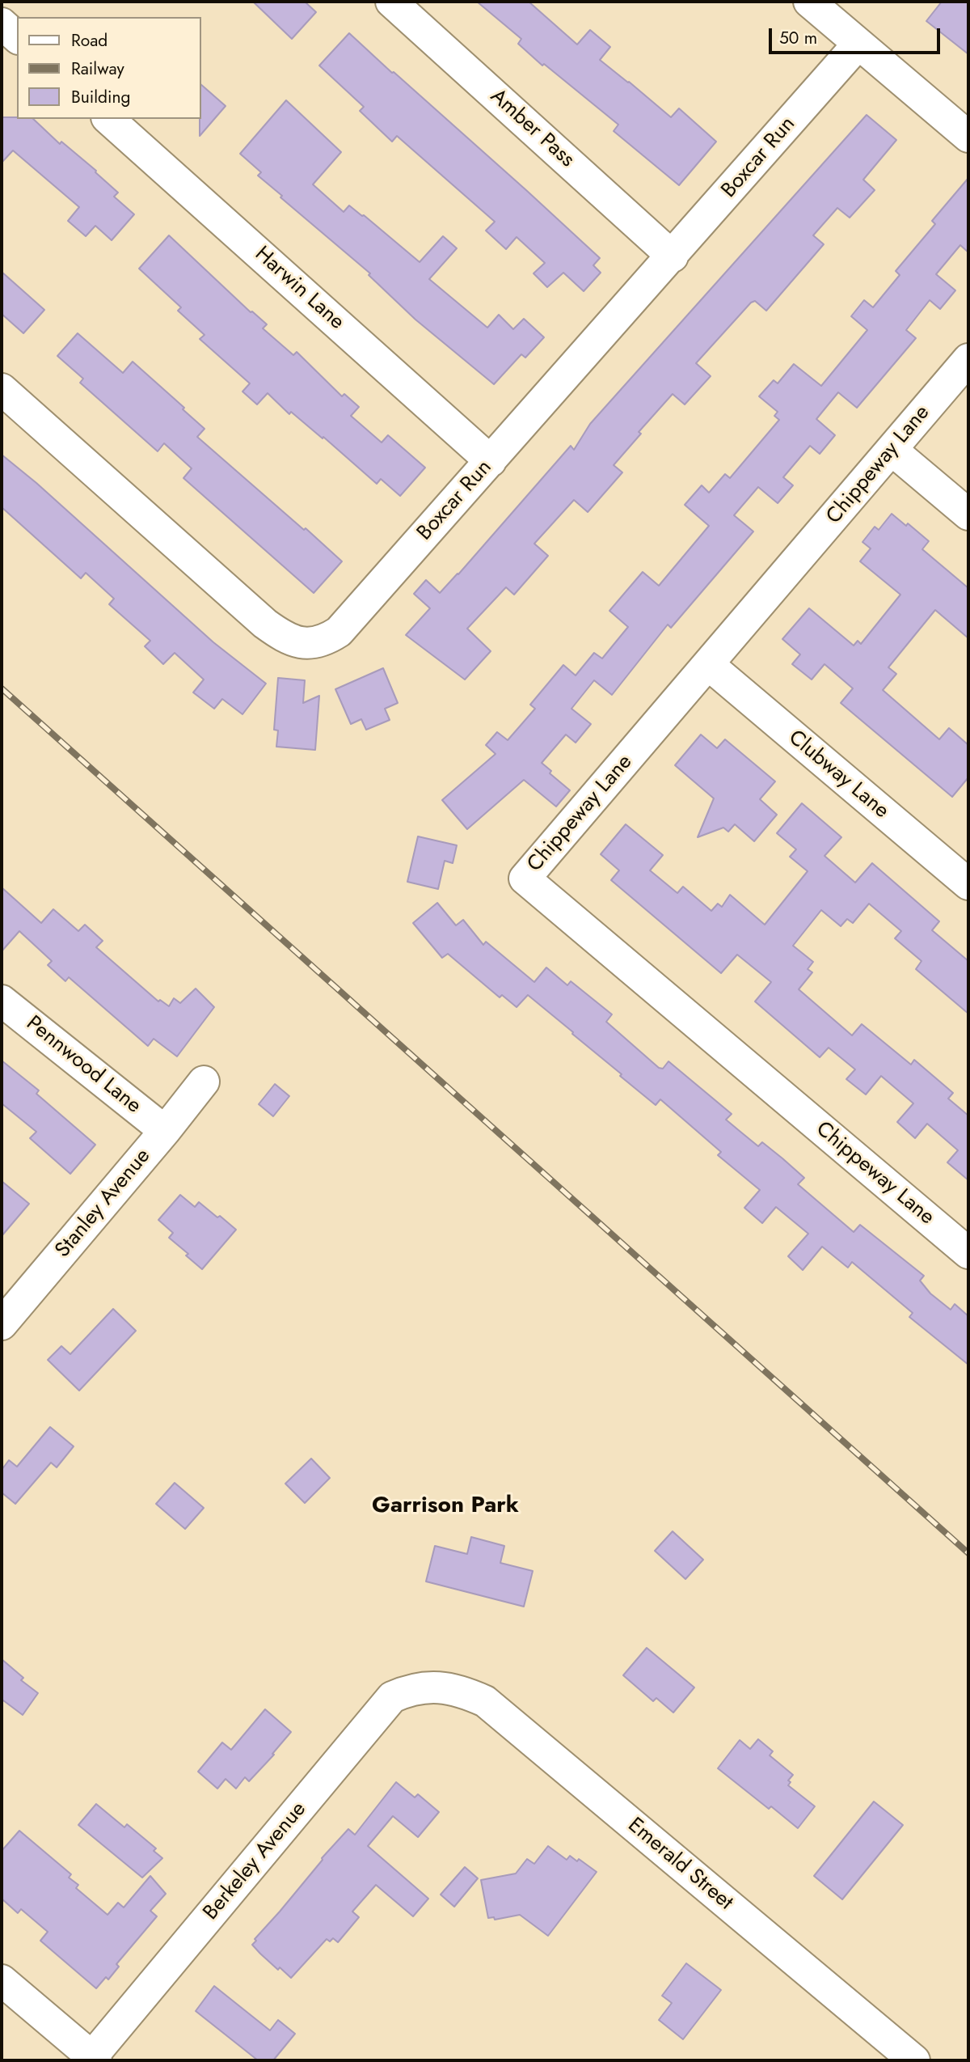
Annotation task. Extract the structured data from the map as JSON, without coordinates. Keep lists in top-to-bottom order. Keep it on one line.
{"streets":{"street":["Amber Pass","Boxcar Run","Harwin Lane","Chippeway Lane","Clubway Lane","Pennwood Lane","Stanley Avenue","Berkeley Avenue","Emerald Street"]},"crossings":[["Amber Pass","Boxcar Run"],["Boxcar Run","Harwin Lane"],["Chippeway Lane","Clubway Lane"],["Pennwood Lane","Stanley Avenue"],["Berkeley Avenue","Emerald Street"]],"districts":["Garrison Park"],"legend":["Road","Railway","Building"],"scale_bar":"50 m"}
